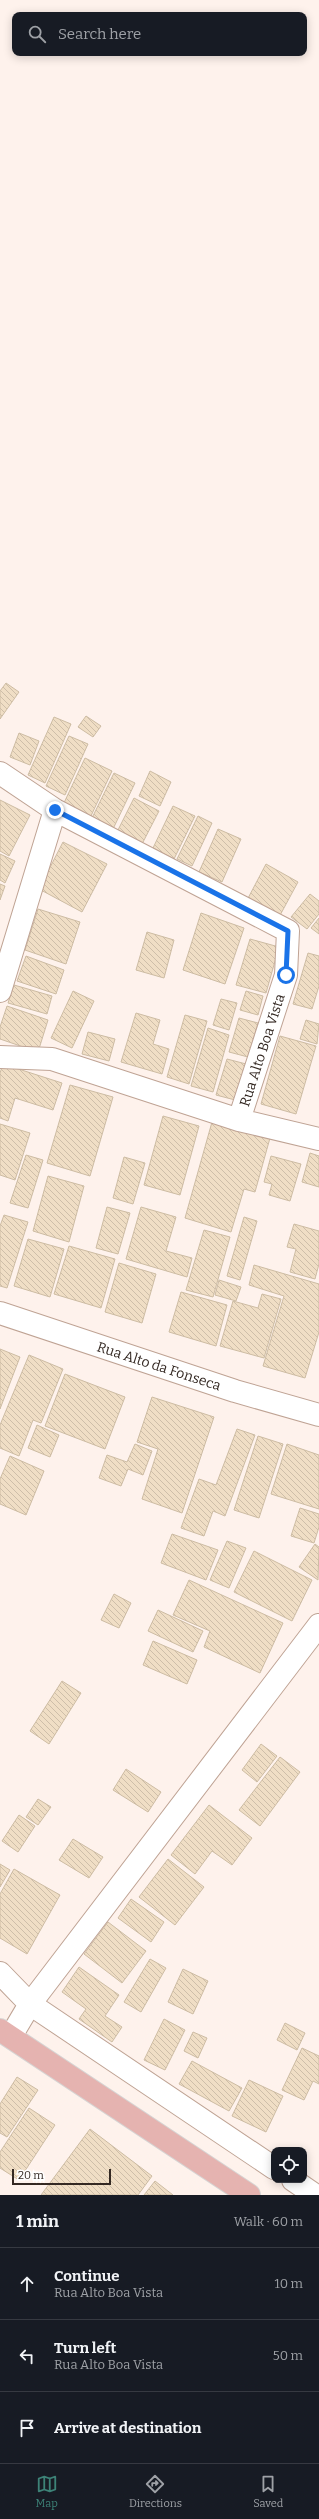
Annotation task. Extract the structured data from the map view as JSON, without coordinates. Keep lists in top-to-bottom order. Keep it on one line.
{"streets":{"street":["Rua Alto Boa Vista","Rua Alto da Fonseca"]},"scale_bar":"20 m","page":{"search":"Search here","scale":"20 m","heading":["1 min","Walk · 60 m"],"list":[["Continue","Rua Alto Boa Vista","10 m"],["Turn left","Rua Alto Boa Vista","50 m"],"Arrive at destination"],"nav":["Map","Directions","Saved"]}}
